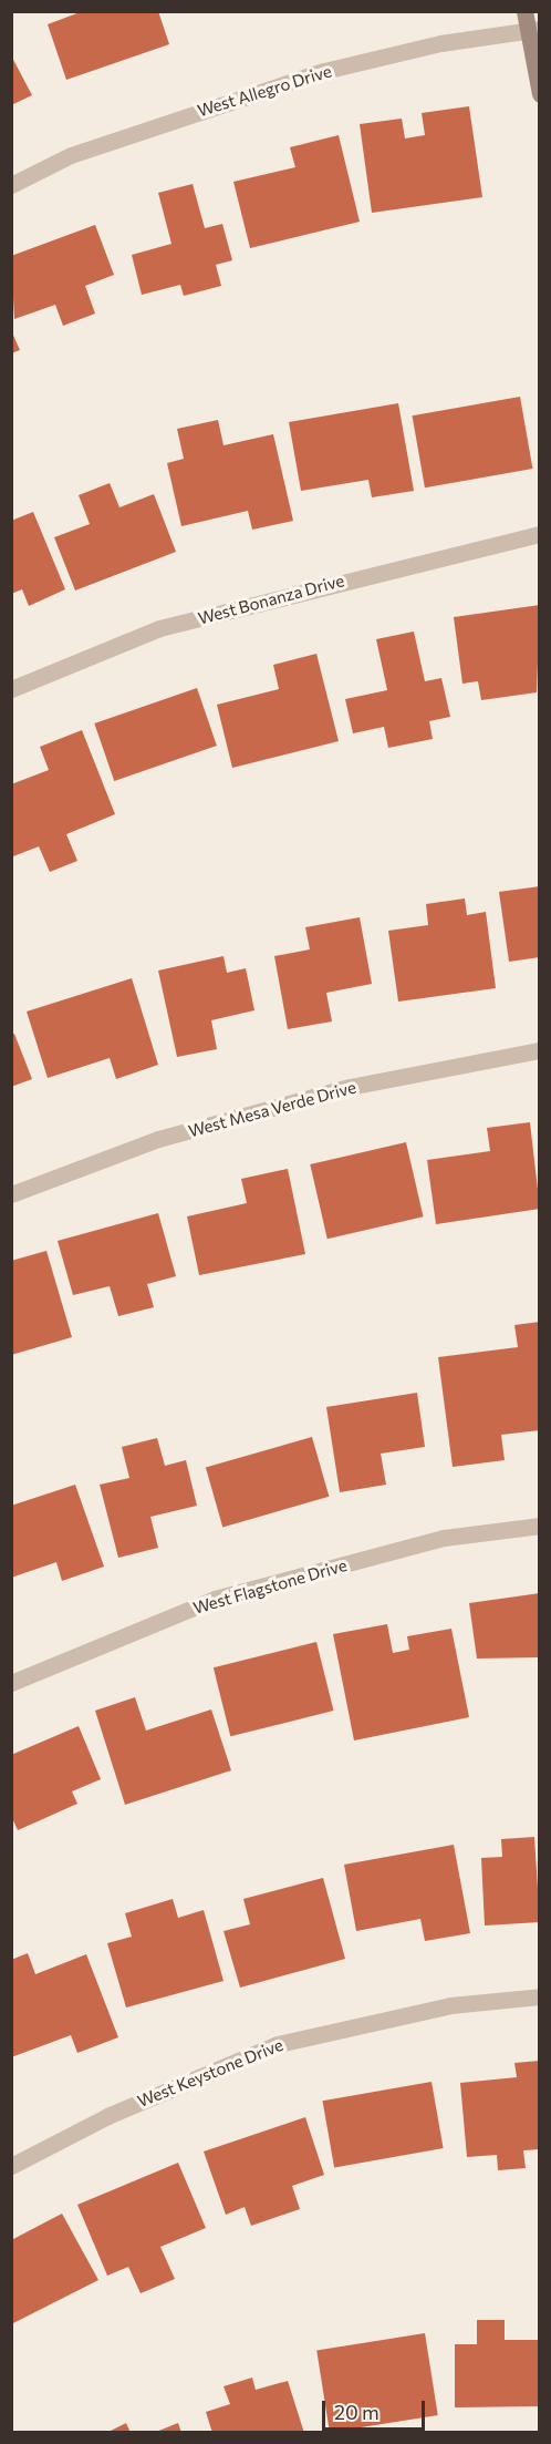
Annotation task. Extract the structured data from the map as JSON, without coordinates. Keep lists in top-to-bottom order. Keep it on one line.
{"streets":{"street":["West Allegro Drive","West Bonanza Drive","West Mesa Verde Drive","West Flagstone Drive","West Keystone Drive"]},"scale_bar":"20 m"}
